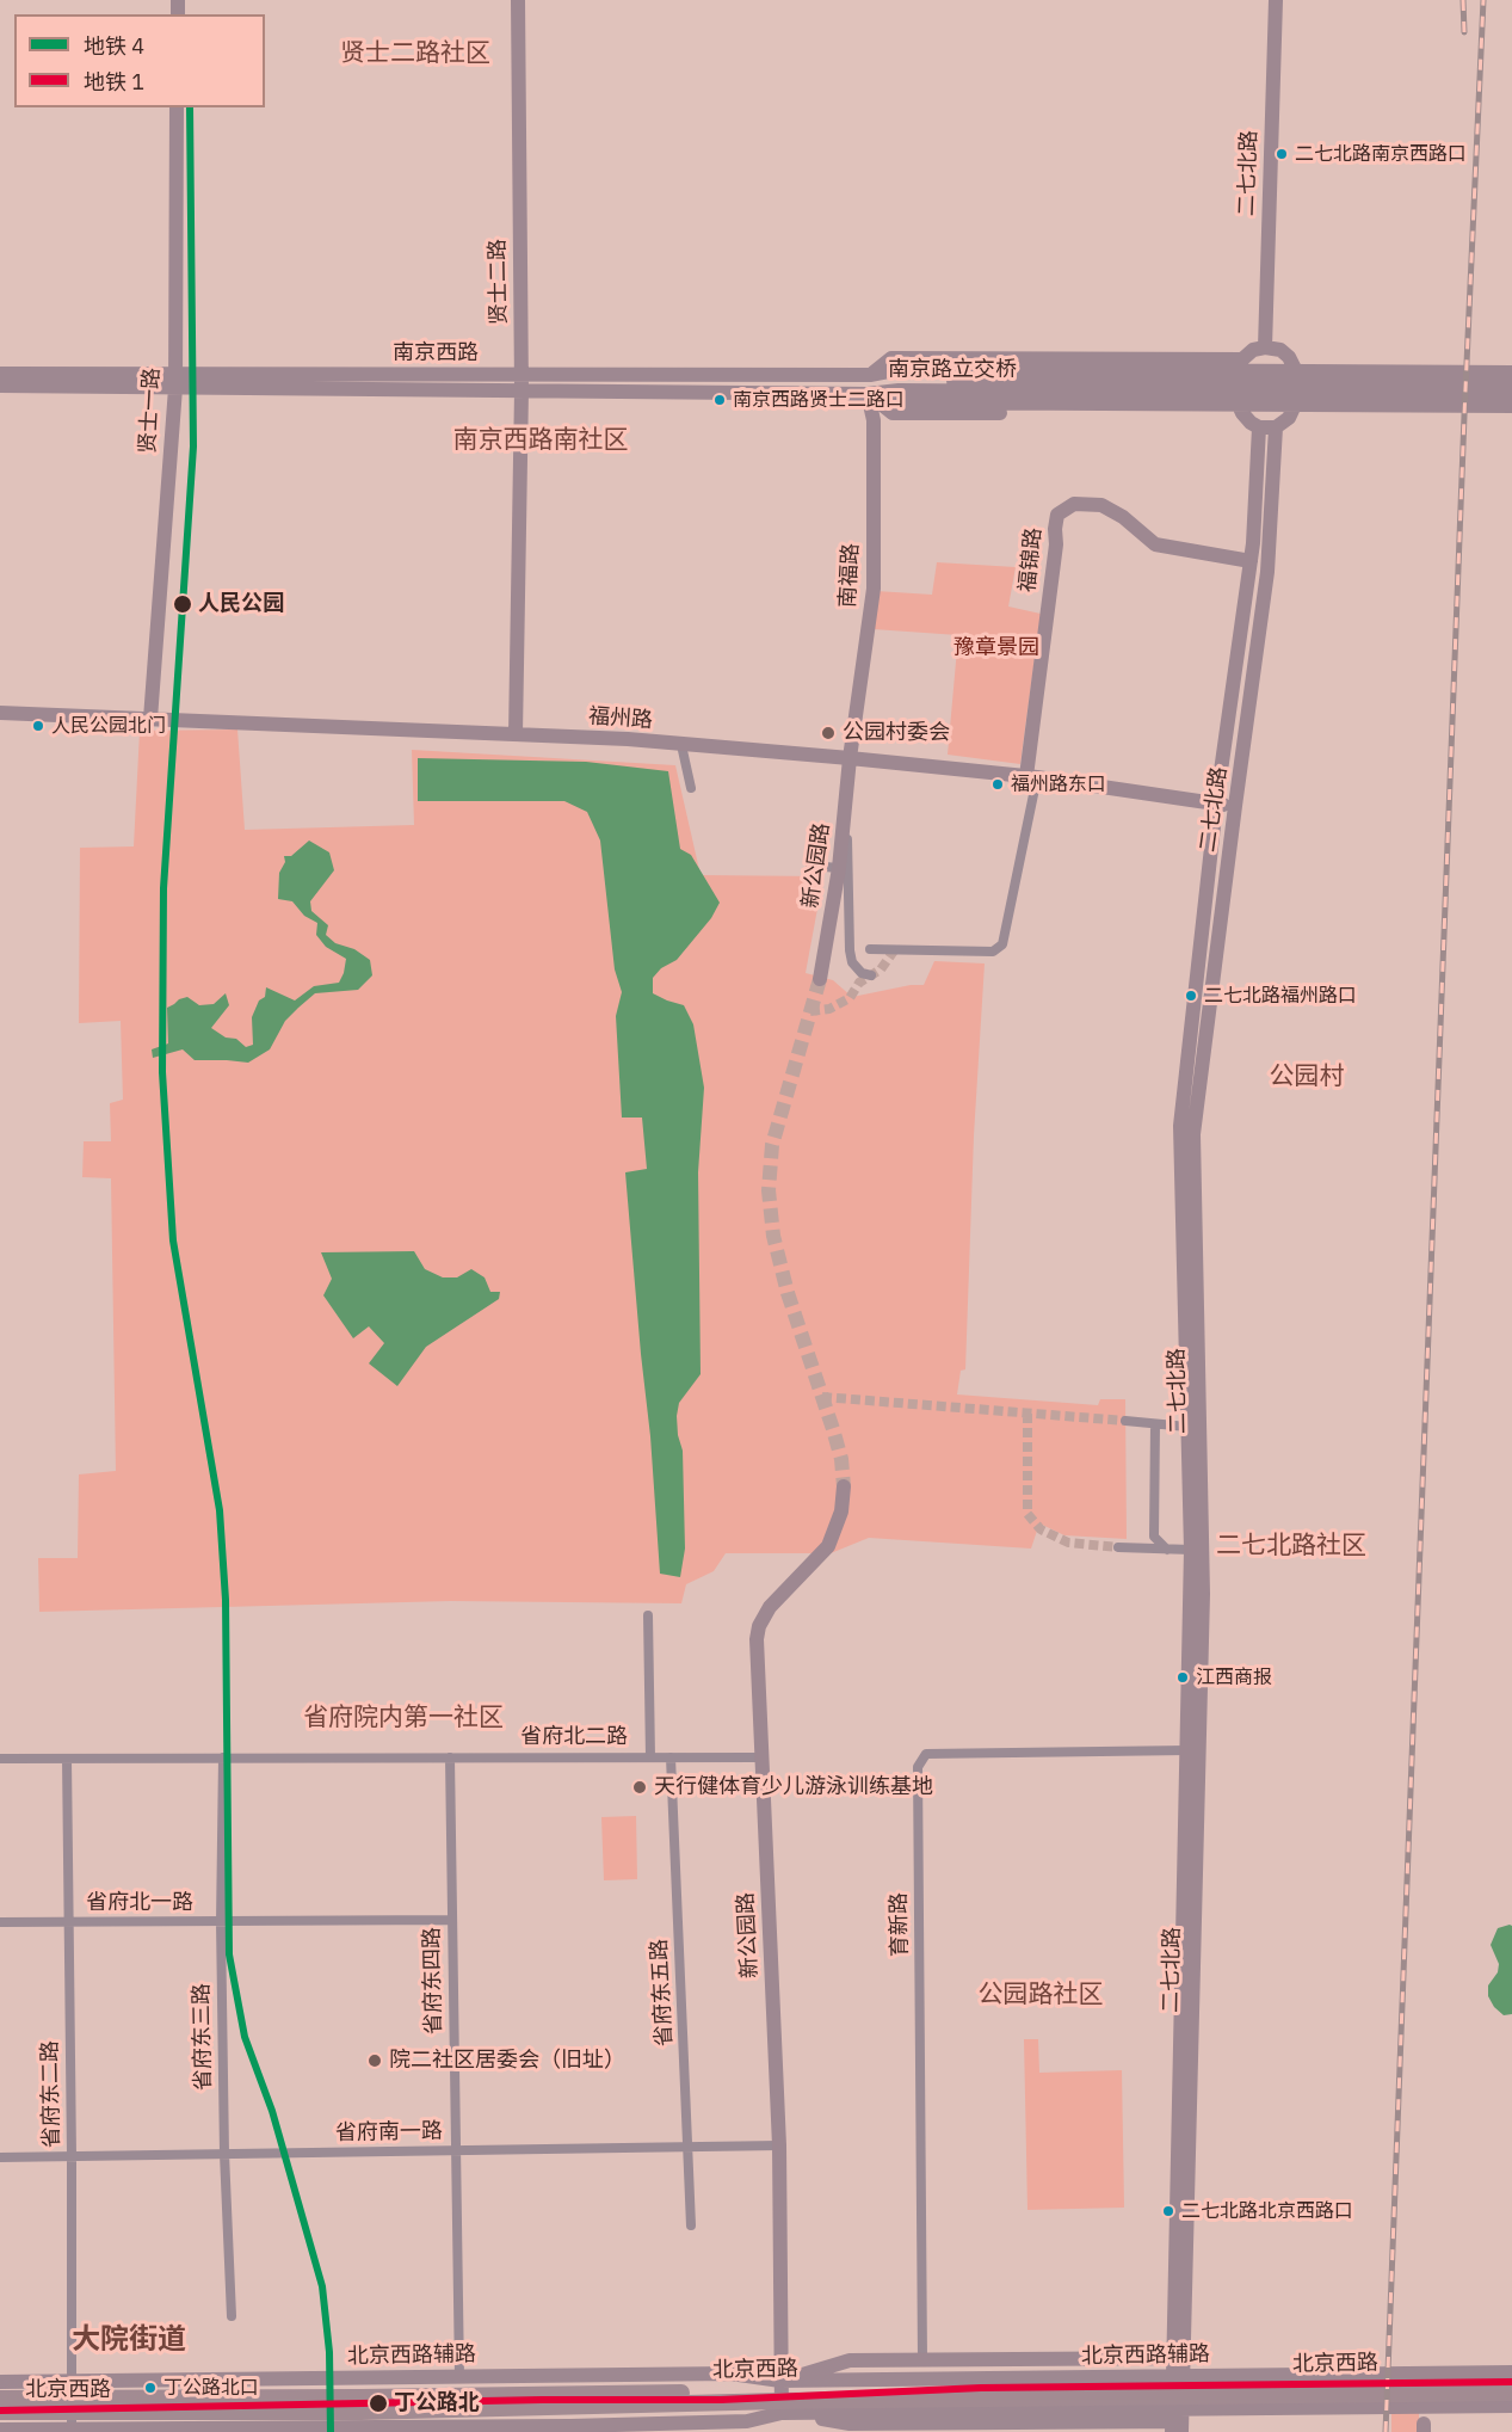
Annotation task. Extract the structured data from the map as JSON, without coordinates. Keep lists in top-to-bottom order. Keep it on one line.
{"streets":{"main road":["二七北路","贤士二路","南京西路","南京路立交桥","贤士一路","福锦路","南福路","福州路","新公园路","北京西路辅路","北京西路"],"street":["省府北二路","省府北一路","育新路","省府东四路","省府东五路","省府东三路","省府东二路","省府南一路"]},"crossings":[["二七北路","福锦路"],["二七北路","福州路"],["二七北路","育新路"],["二七北路","北京西路辅路"],["贤士二路","南京西路"],["贤士二路","福州路"],["南京西路","南京路立交桥"],["南京西路","贤士一路"],["南京西路","南福路"],["南京路立交桥","南福路"],["贤士一路","福州路"],["福锦路","福州路"],["南福路","福州路"],["南福路","新公园路"],["福州路","新公园路"],["新公园路","省府北二路"],["新公园路","省府南一路"],["新公园路","北京西路辅路"],["新公园路","北京西路"],["省府北二路","省府东四路"],["省府北二路","省府东五路"],["省府北二路","省府东三路"],["省府北二路","省府东二路"],["省府北一路","省府东四路"],["省府北一路","省府东三路"],["省府北一路","省府东二路"],["育新路","北京西路辅路"],["省府东四路","省府南一路"],["省府东四路","北京西路辅路"],["省府东五路","省府南一路"],["省府东三路","省府南一路"],["省府东二路","省府南一路"],["省府东二路","北京西路辅路"],["省府东二路","北京西路"],["北京西路辅路","北京西路"]],"districts":["贤士二路社区","南京西路南社区","公园村","二七北路社区","省府院内第一社区","公园路社区","大院街道"],"parks":["豫章景园"],"places":["二七北路南京西路口","南京西路贤士二路口","人民公园","人民公园北门","公园村委会","福州路东口","二七北路福州路口","江西商报","天行健体育少儿游泳训练基地","院二社区居委会（旧址）","二七北路北京西路口","丁公路北口","丁公路北"],"lines":["metro line 4","metro line 1"],"legend":["地铁 4","地铁 1"]}
